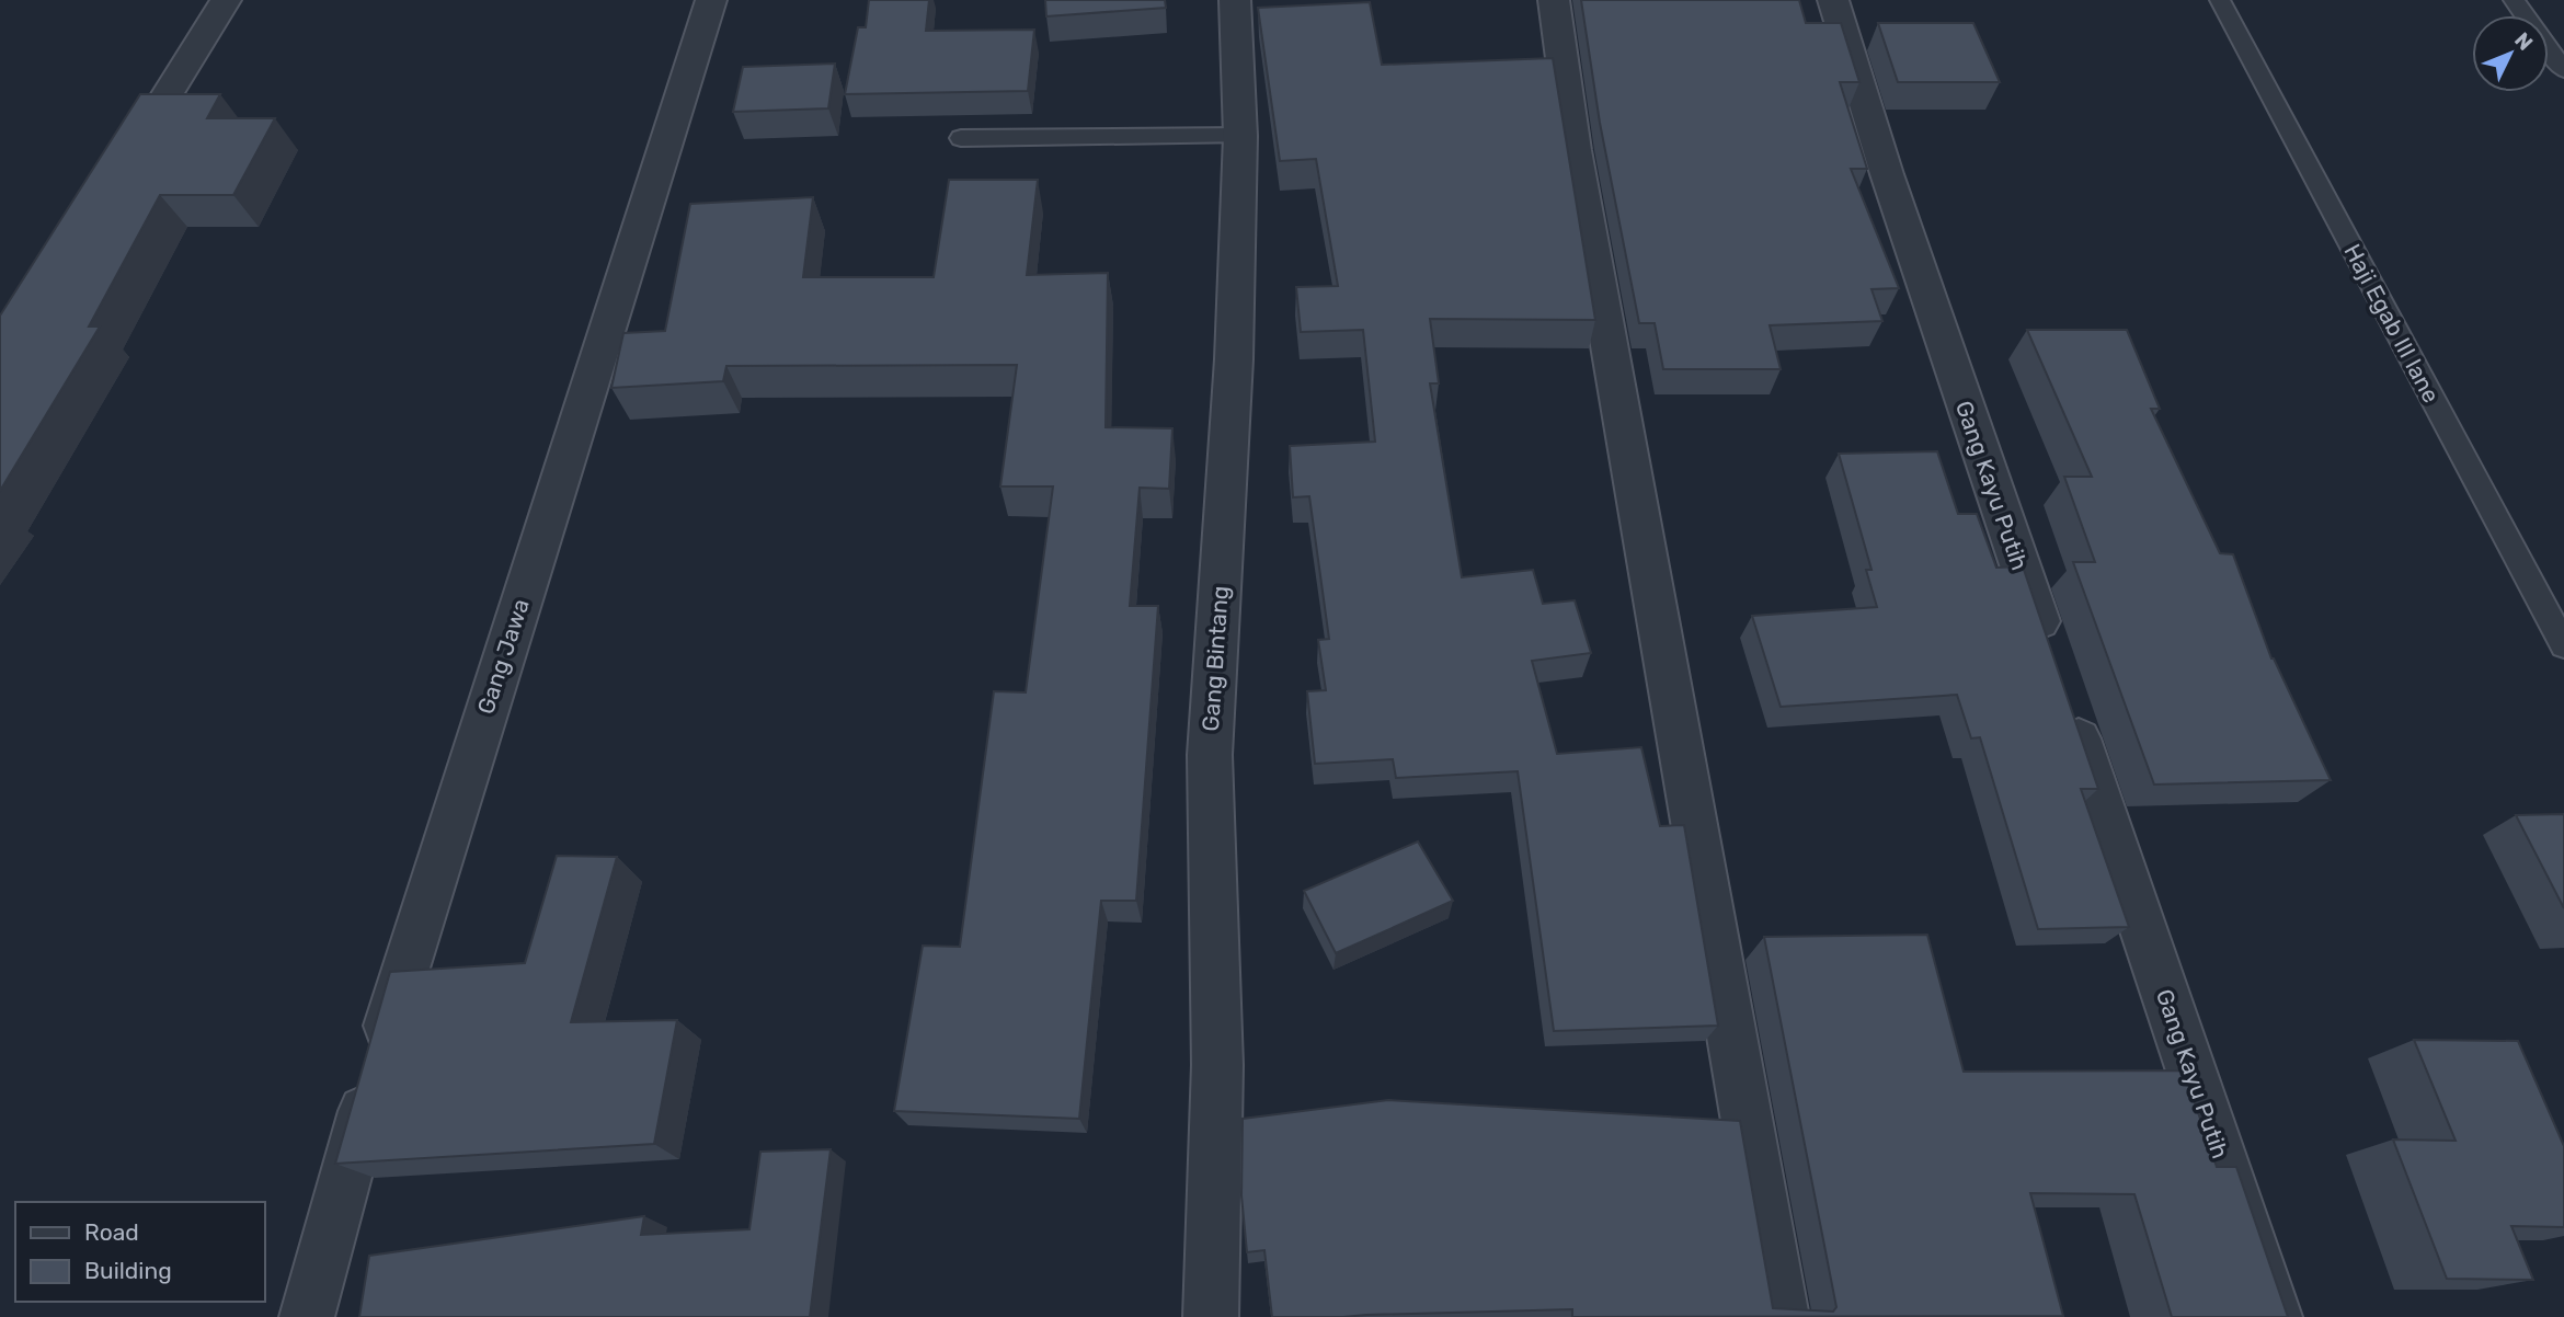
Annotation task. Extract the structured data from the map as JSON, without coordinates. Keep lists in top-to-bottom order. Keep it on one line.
{"streets":{"street":["Gang Kayu Putih","Gang Jawa","Gang Bintang"],"lane":["Haji Egab III lane"]},"legend":["Road","Building"],"north":"top right"}
